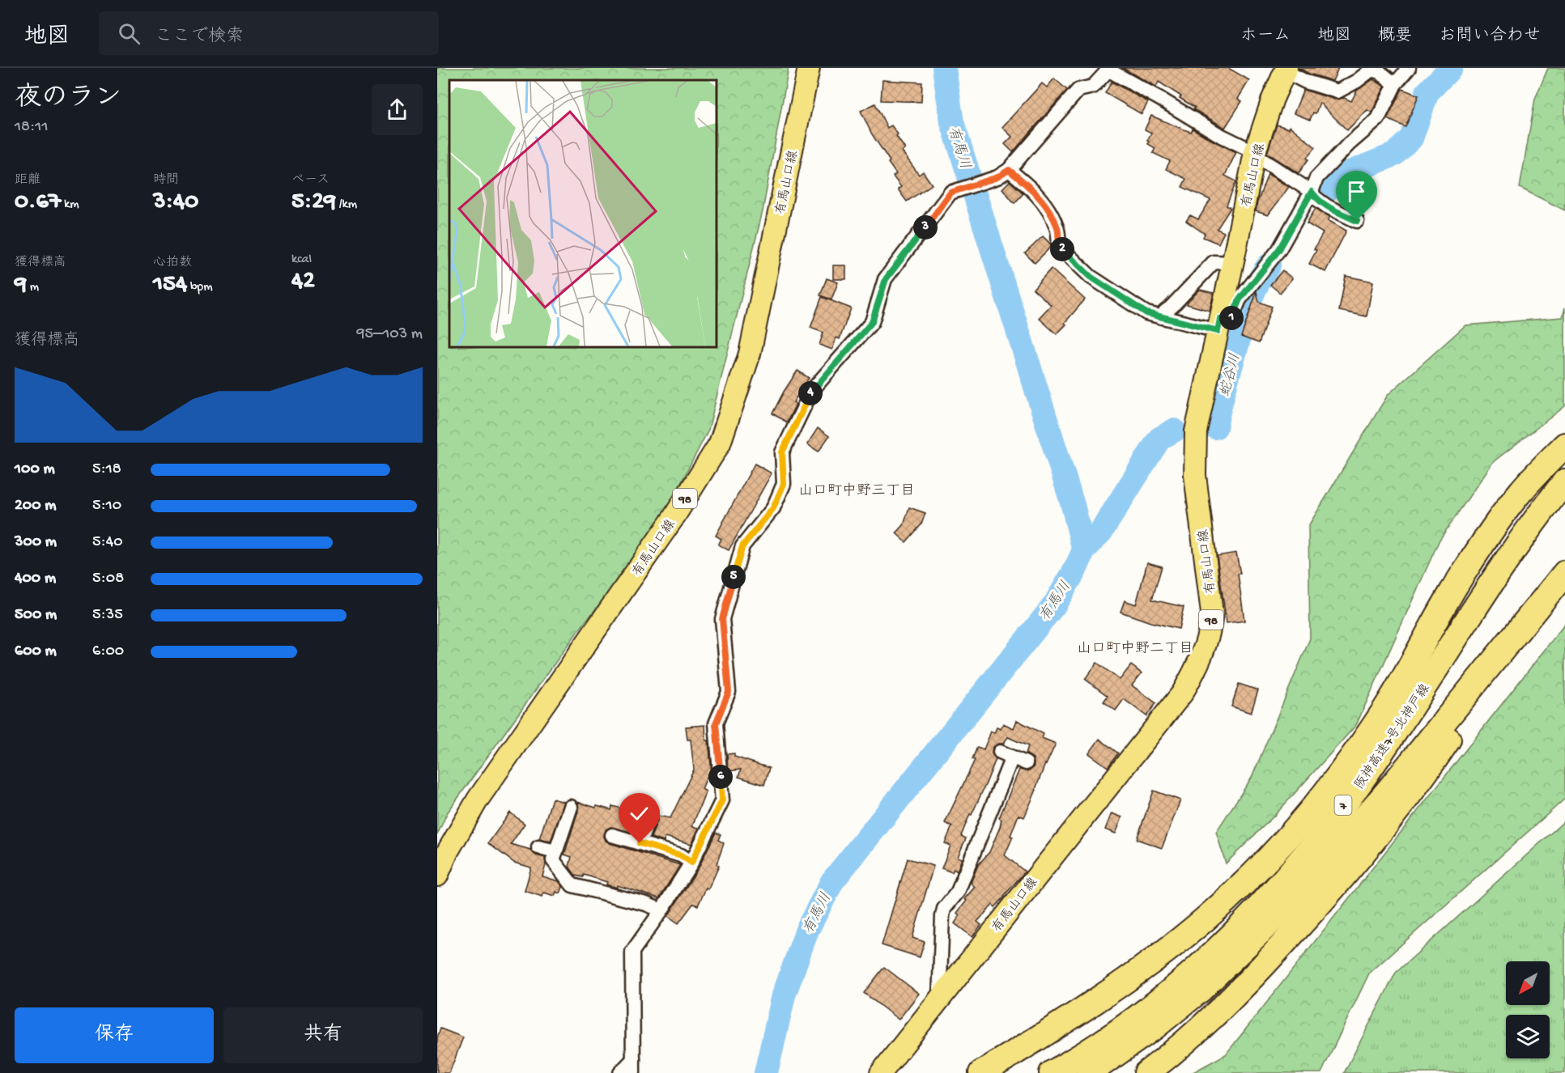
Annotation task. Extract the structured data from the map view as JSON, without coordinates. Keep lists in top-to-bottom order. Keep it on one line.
{"streets":{"highway":["阪神高速7号北神戸線","7"],"main road":["有馬山口線","98"]},"districts":["山口町中野三丁目","山口町中野二丁目"],"water":["有馬川","蛇谷川"],"north":"bottom left","page":{"header":"地図","search":"ここで検索","nav":["ホーム","地図","概要","お問い合わせ"],"heading":["夜のラン","18:11"],"stats":[["距離","0.67 km"],["時間","3:40"],["ペース","5:29 /km"],["獲得標高","9 m"],["心拍数","154 bpm"],["kcal","42"]],"pins":["3","2","1","4","5","6"],"chart":["獲得標高","95–103 m"],"list":[{"name":"100 m","note":"5:18"},{"name":"200 m","note":"5:10"},{"name":"300 m","note":"5:40"},{"name":"400 m","note":"5:08"},{"name":"500 m","note":"5:35"},{"name":"600 m","note":"6:00"}],"buttons":["保存","共有"]}}
